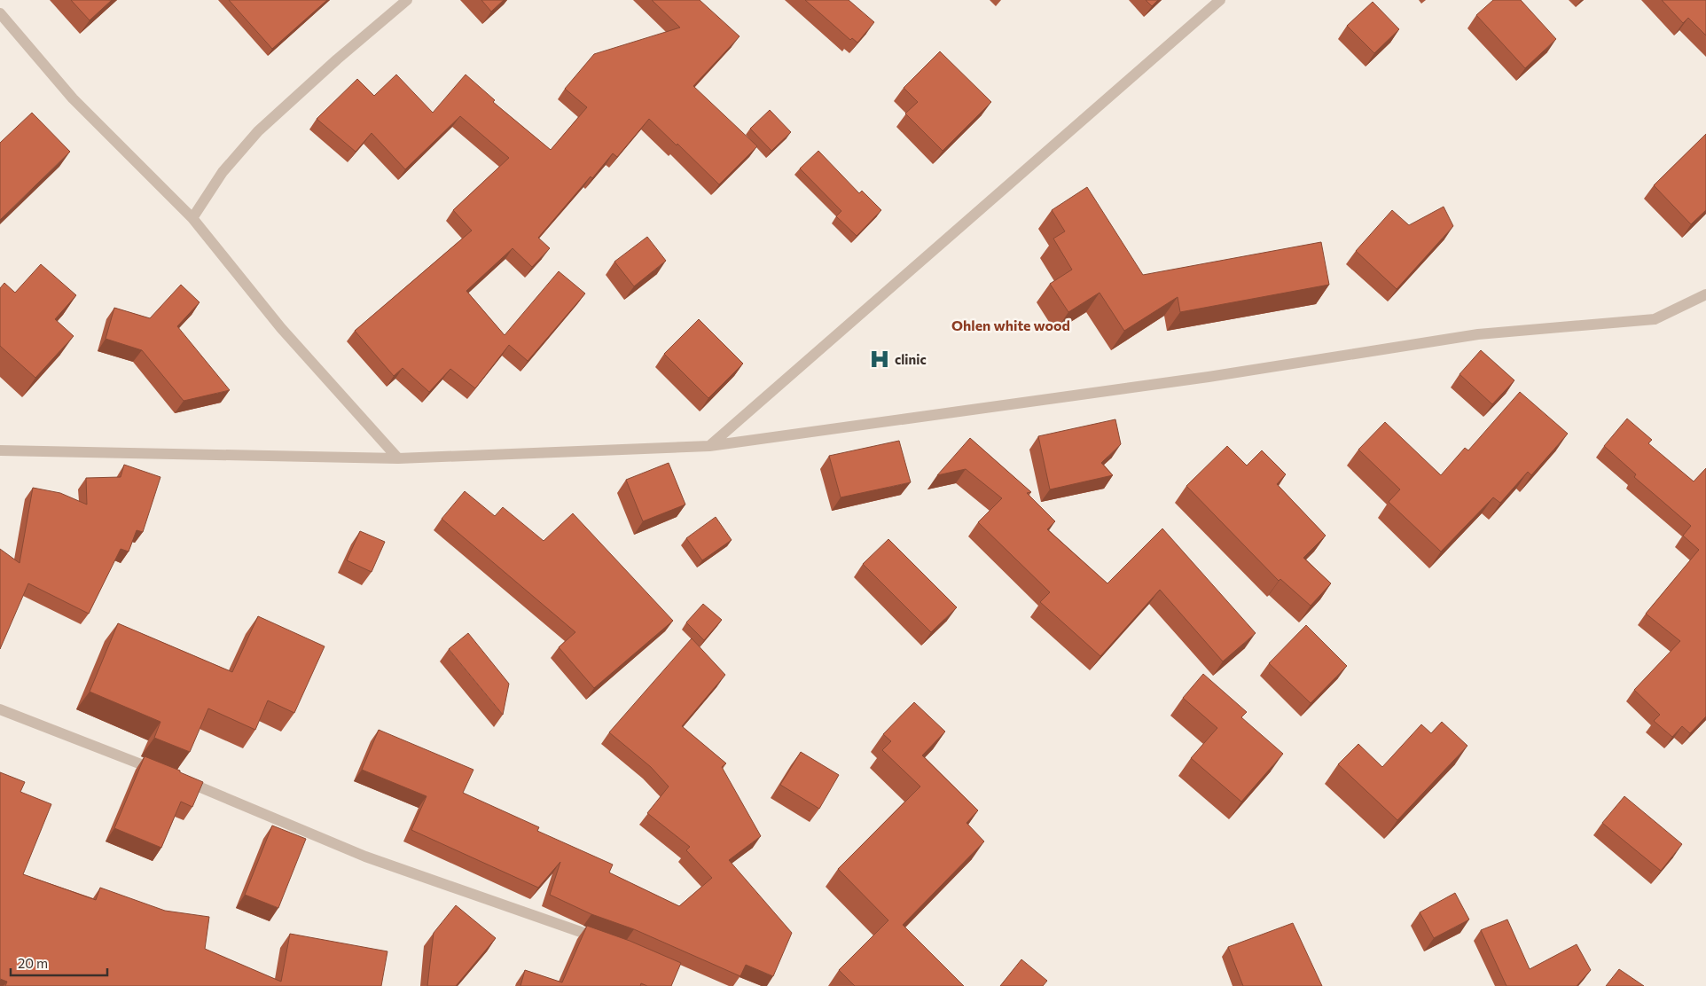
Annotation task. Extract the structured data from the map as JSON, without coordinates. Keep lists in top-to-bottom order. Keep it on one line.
{"districts":["Ohlen white wood"],"places":{"hospital":["clinic"]},"scale_bar":"20 m"}
